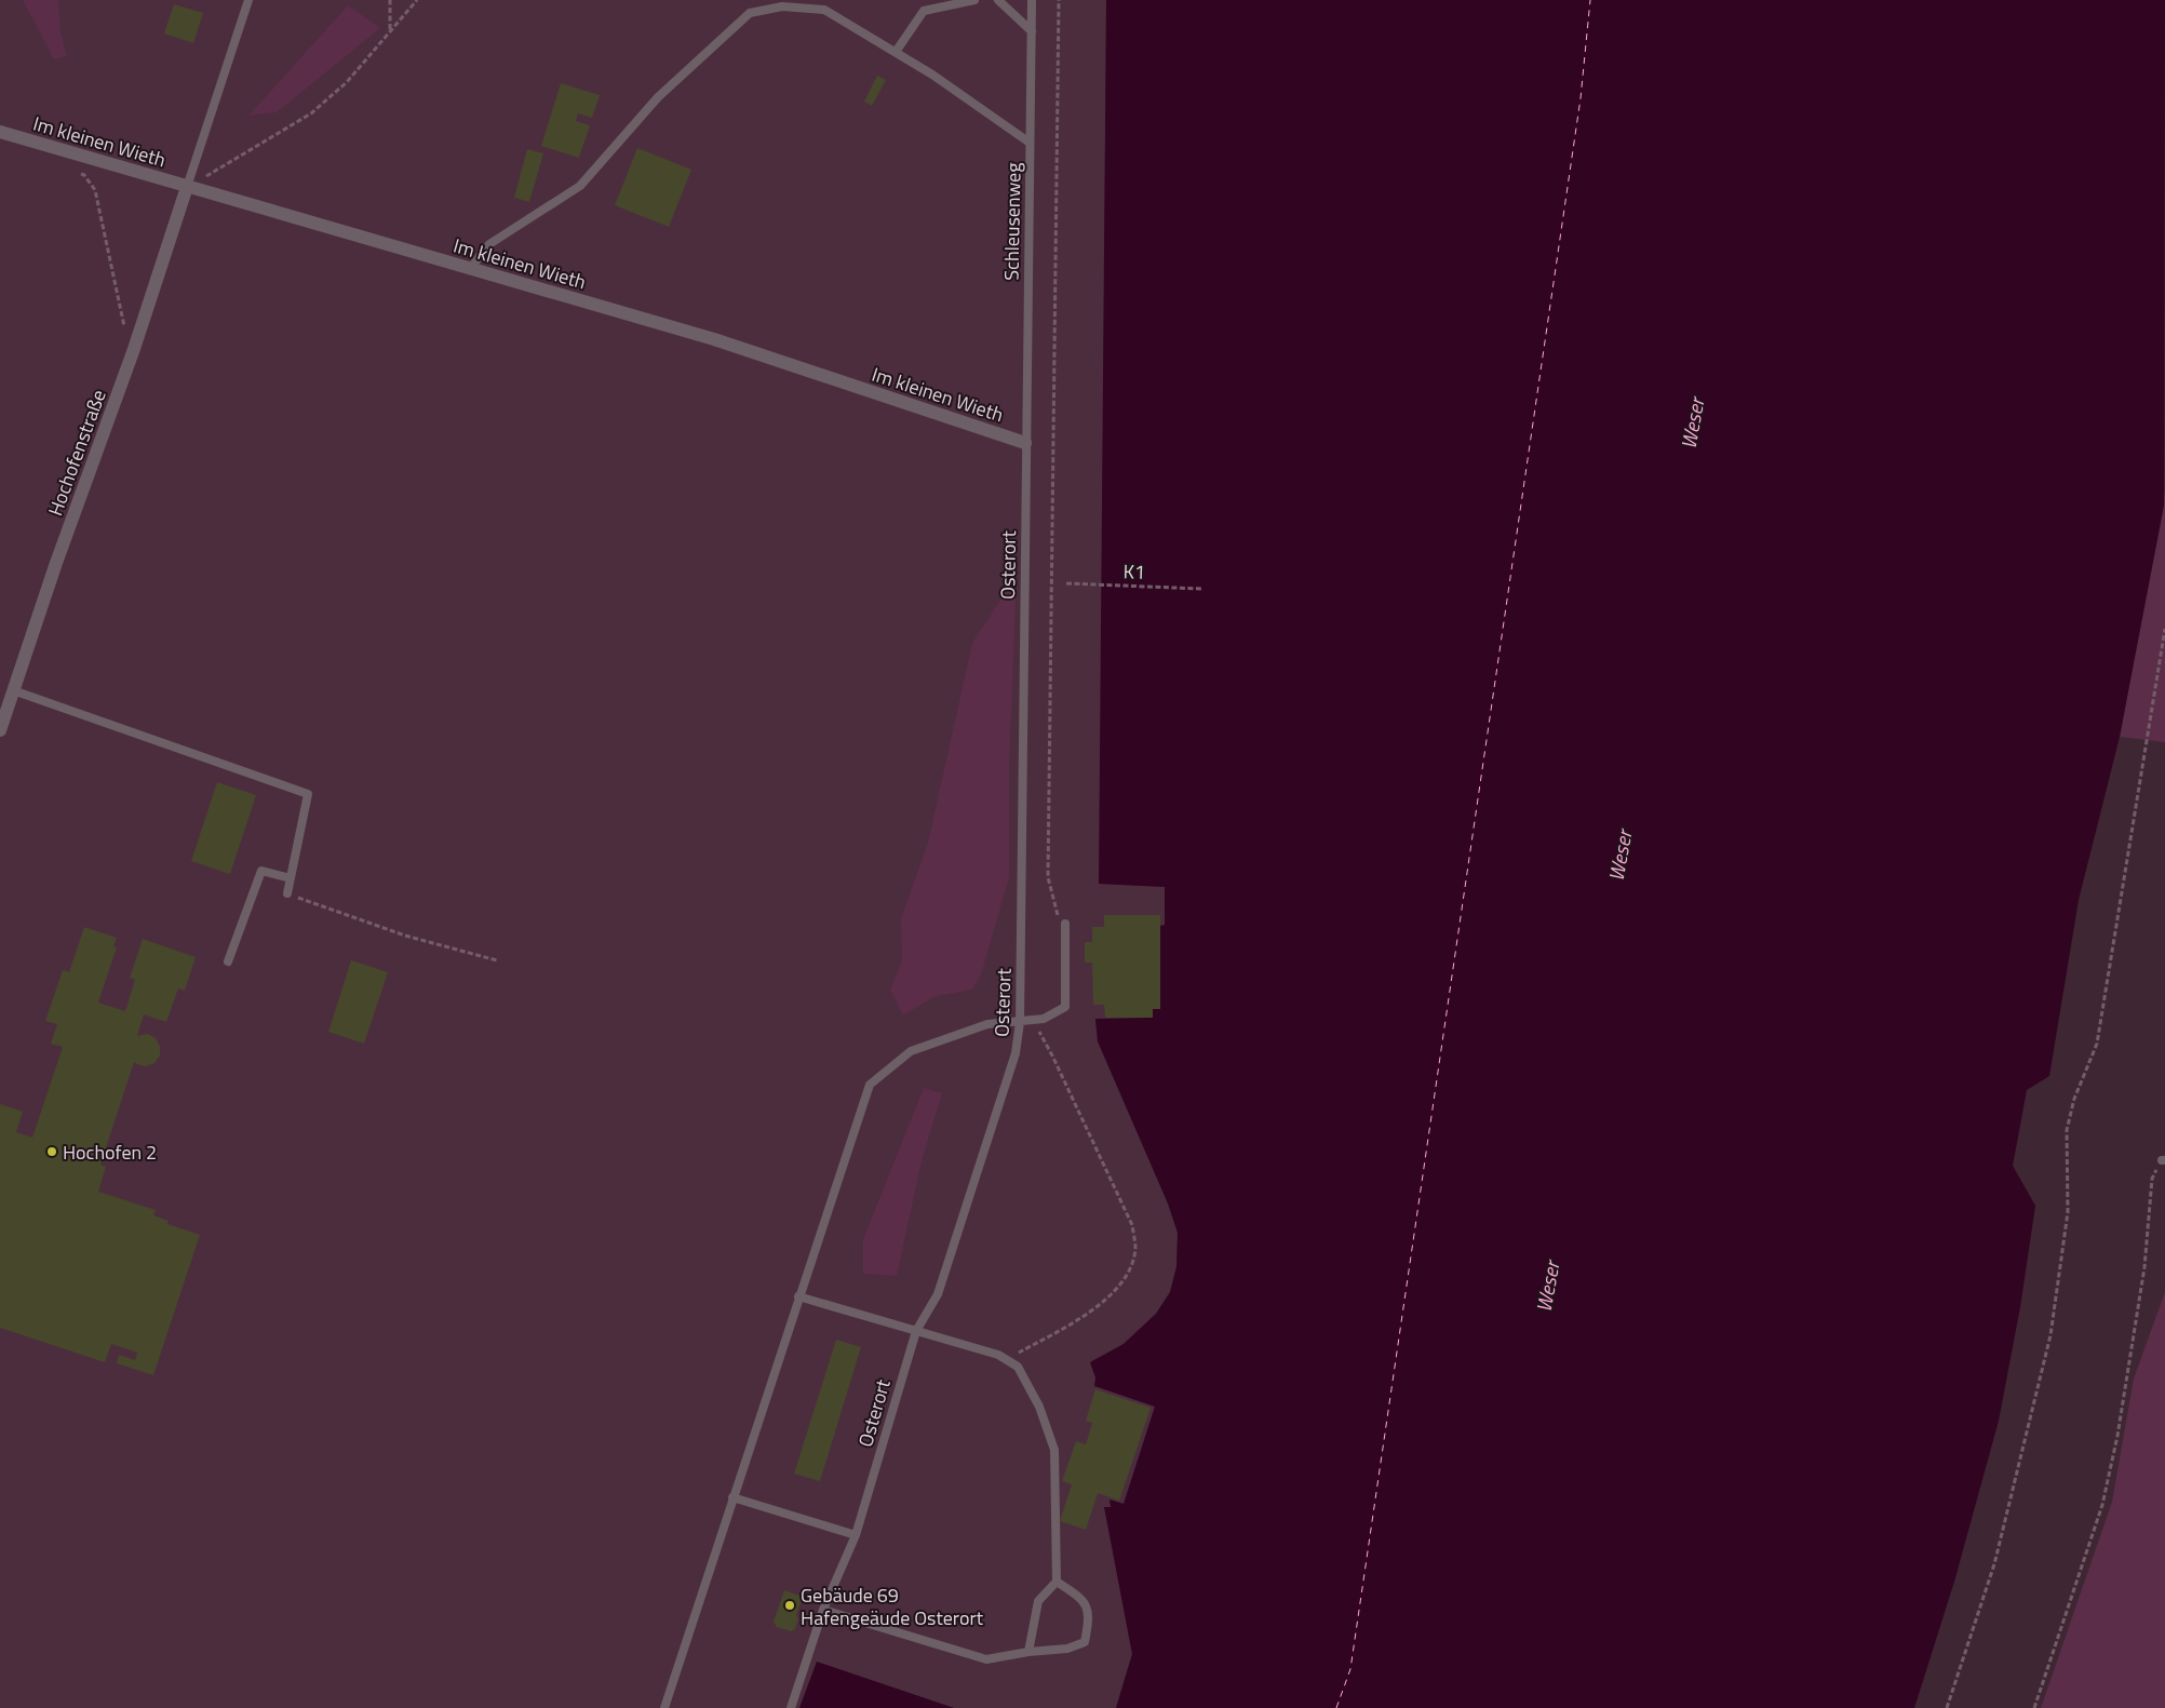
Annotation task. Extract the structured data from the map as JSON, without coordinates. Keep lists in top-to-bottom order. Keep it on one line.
{"streets":{"street":["Im kleinen Wieth","Hochofenstraße"],"lane":["Schleusenweg","Osterort"],"path":["K1"]},"crossings":[["Im kleinen Wieth","Schleusenweg"],["Im kleinen Wieth","Hochofenstraße"],["Im kleinen Wieth","Osterort"],["Schleusenweg","Osterort"]],"water":["Weser"],"places":["Hochofen 2","Gebäude 69 Hafengeäude Osterort"]}
